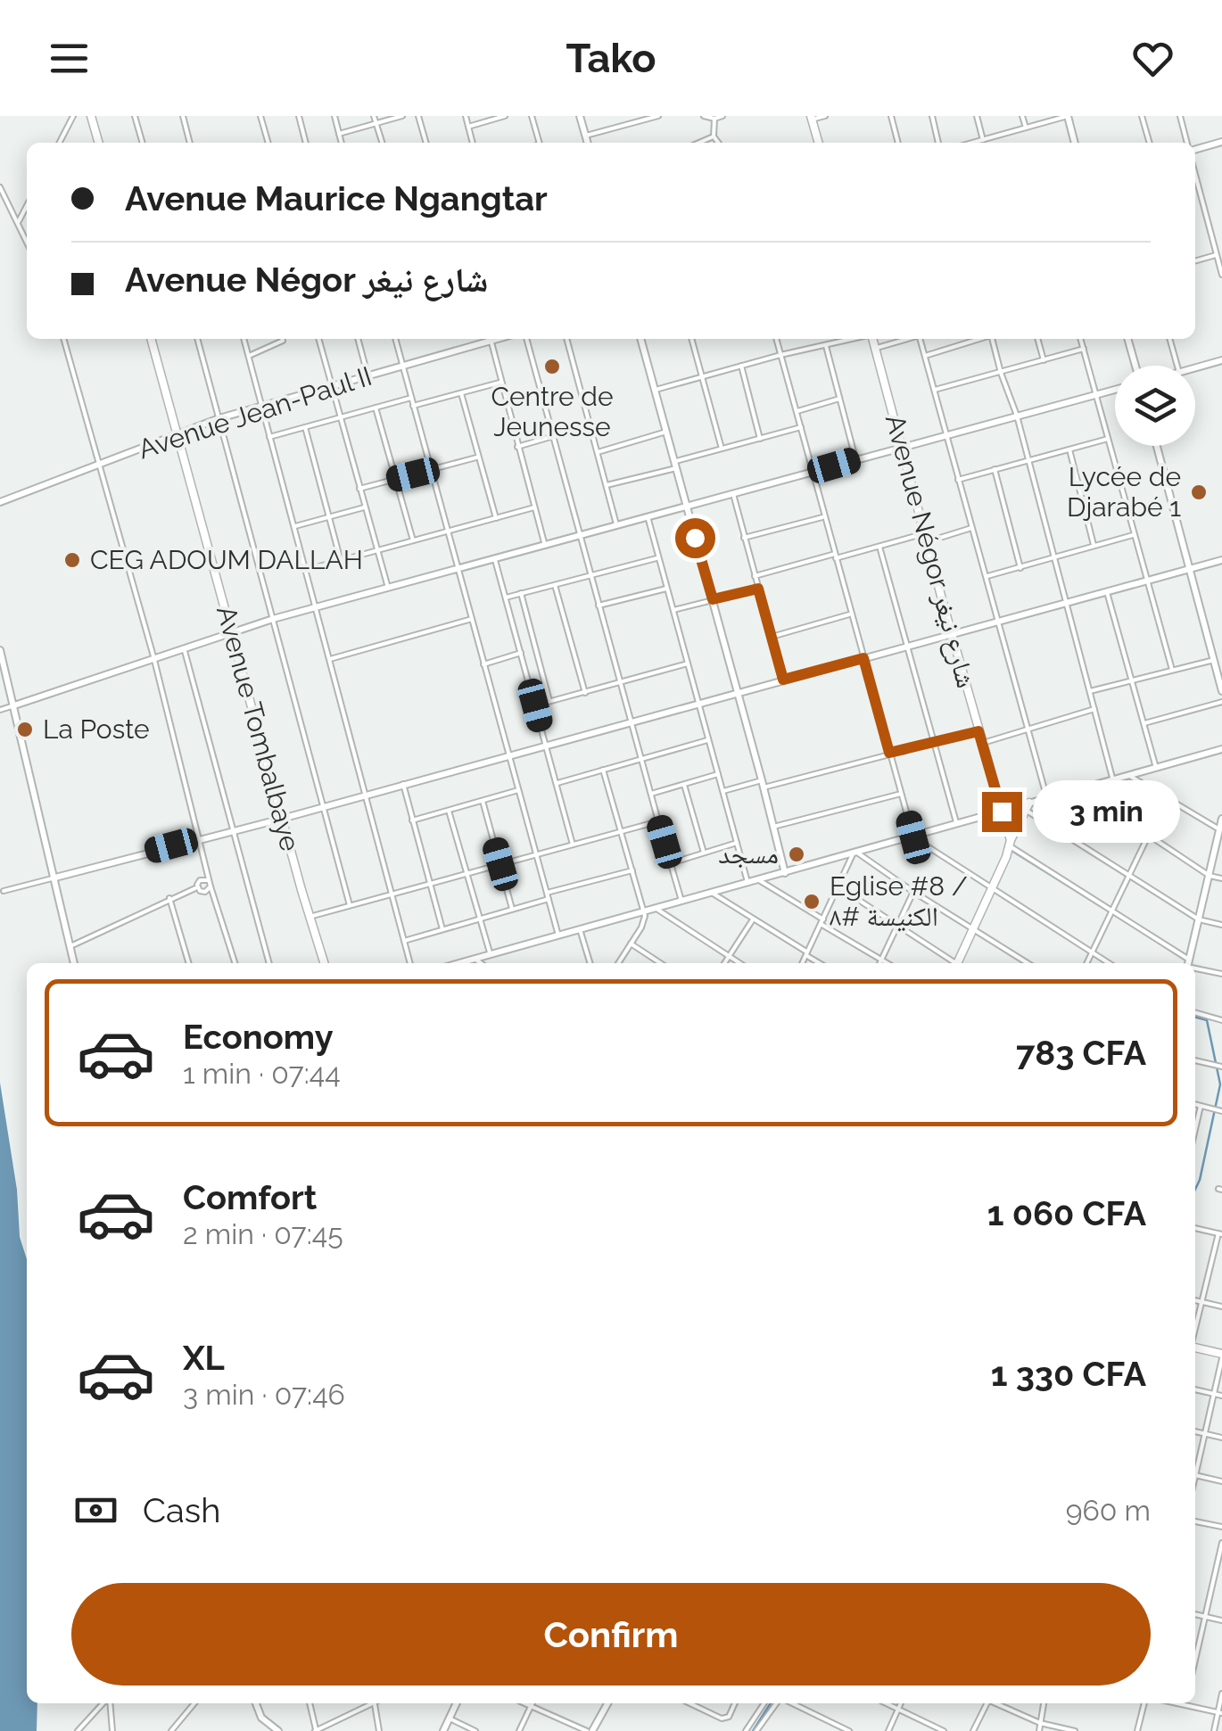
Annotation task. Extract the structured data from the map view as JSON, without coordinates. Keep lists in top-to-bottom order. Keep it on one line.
{"streets":{"main road":["Avenue Négor شارع نيغر","Avenue Tombalbaye"],"street":["Avenue Jean-Paul II"]},"crossings":[["Avenue Jean-Paul II","Avenue Tombalbaye"]],"places":["Centre de Jeunesse","Lycée de Djarabé 1","CEG ADOUM DALLAH","La Poste","مسجد","Eglise #8 / الكنيسة #٨"],"page":{"header":"Tako","banner":["Avenue Maurice Ngangtar","Avenue Négor شارع نيغر"],"bubble":"3 min","list":[{"name":"Economy","note":"1 min · 07:44","value":"783 CFA"},{"name":"Comfort","note":"2 min · 07:45","value":"1 060 CFA"},{"name":"XL","note":"3 min · 07:46","value":"1 330 CFA"}],"pay":["Cash","960 m"],"buttons":"Confirm"}}
